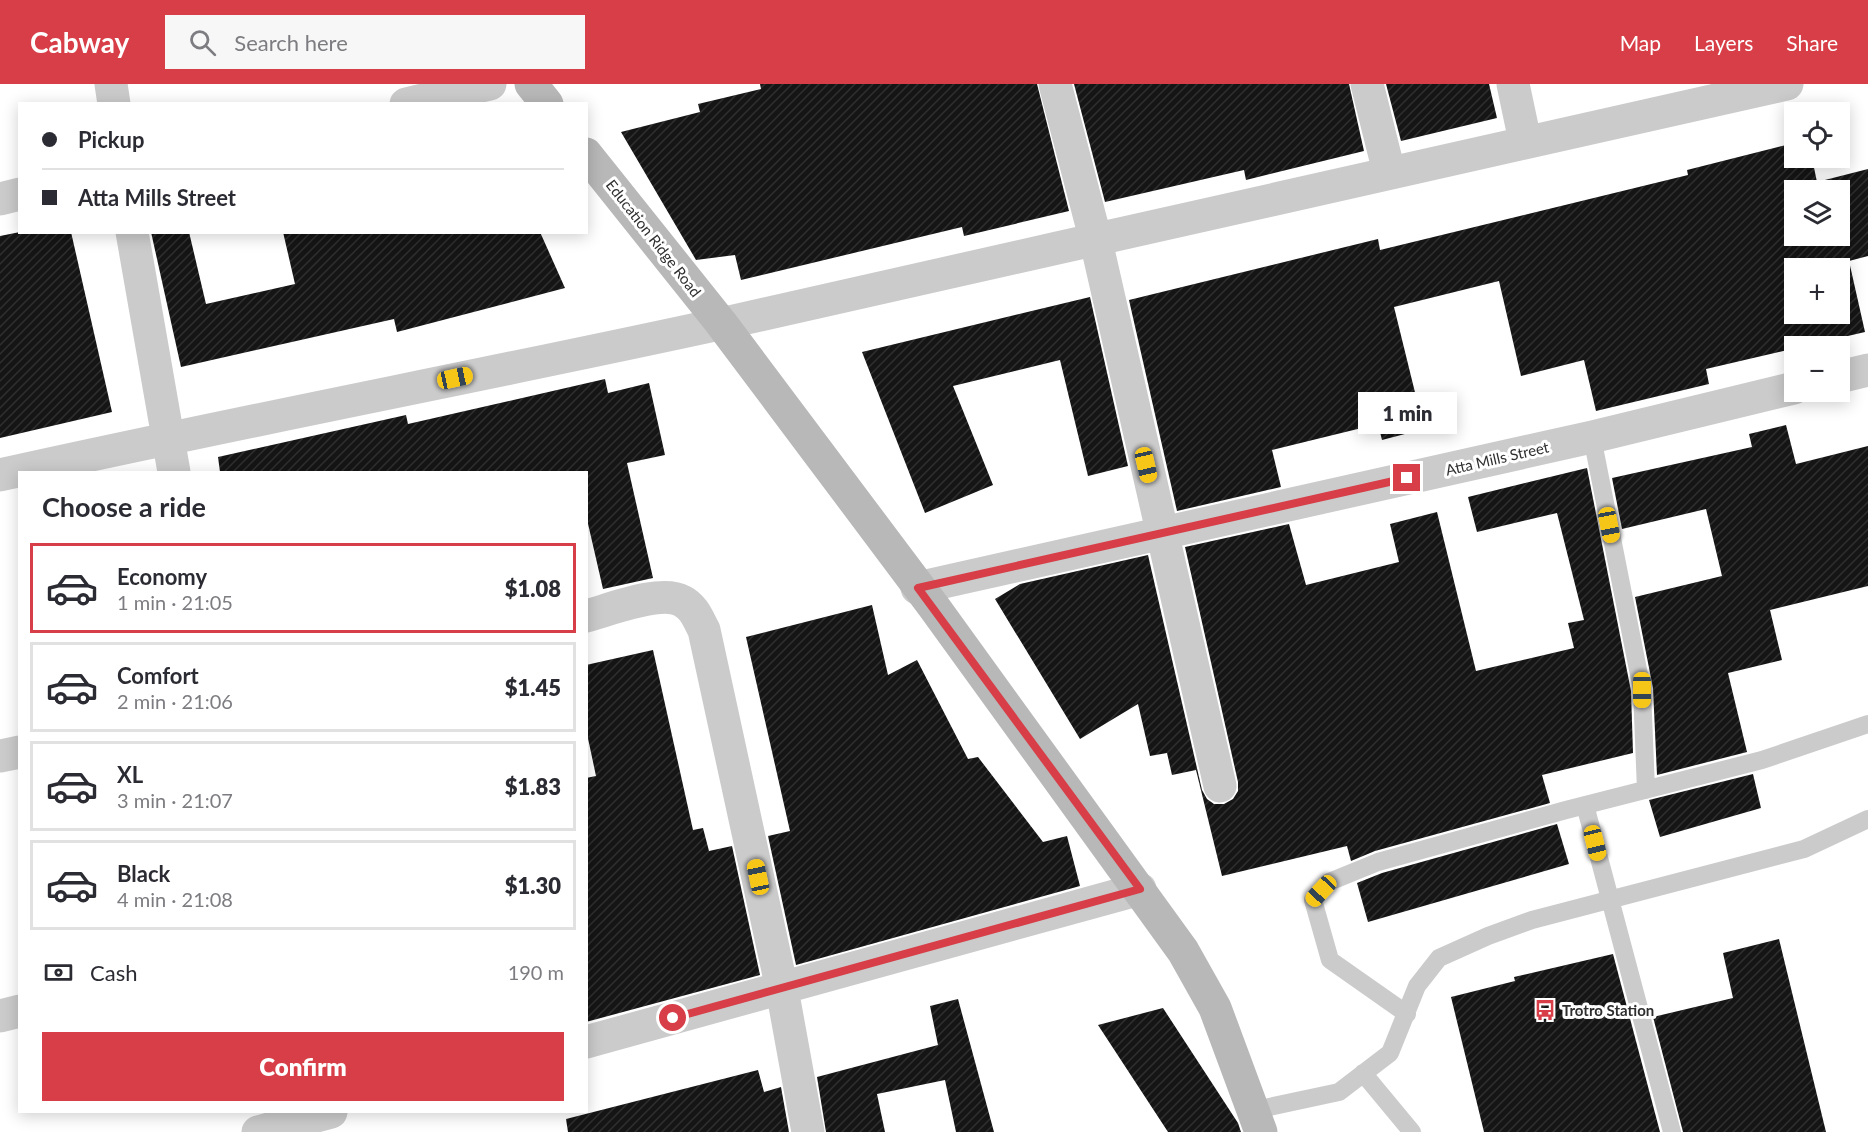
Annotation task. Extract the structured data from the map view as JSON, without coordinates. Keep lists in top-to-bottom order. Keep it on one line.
{"streets":{"street":["Education Ridge Road","Atta Mills Street"]},"crossings":[["Education Ridge Road","Atta Mills Street"]],"places":{"bus stop":["Trotro Station"]},"page":{"header":"Cabway","search":"Search here","nav":["Map","Layers","Share"],"map_buttons":["+","−"],"banner":["Pickup","Atta Mills Street"],"bubble":"1 min","heading":"Choose a ride","list":[{"name":"Economy","note":"1 min · 21:05","value":"$1.08"},{"name":"Comfort","note":"2 min · 21:06","value":"$1.45"},{"name":"XL","note":"3 min · 21:07","value":"$1.83"},{"name":"Black","note":"4 min · 21:08","value":"$1.30"}],"pay":["Cash","190 m"],"buttons":"Confirm"}}
